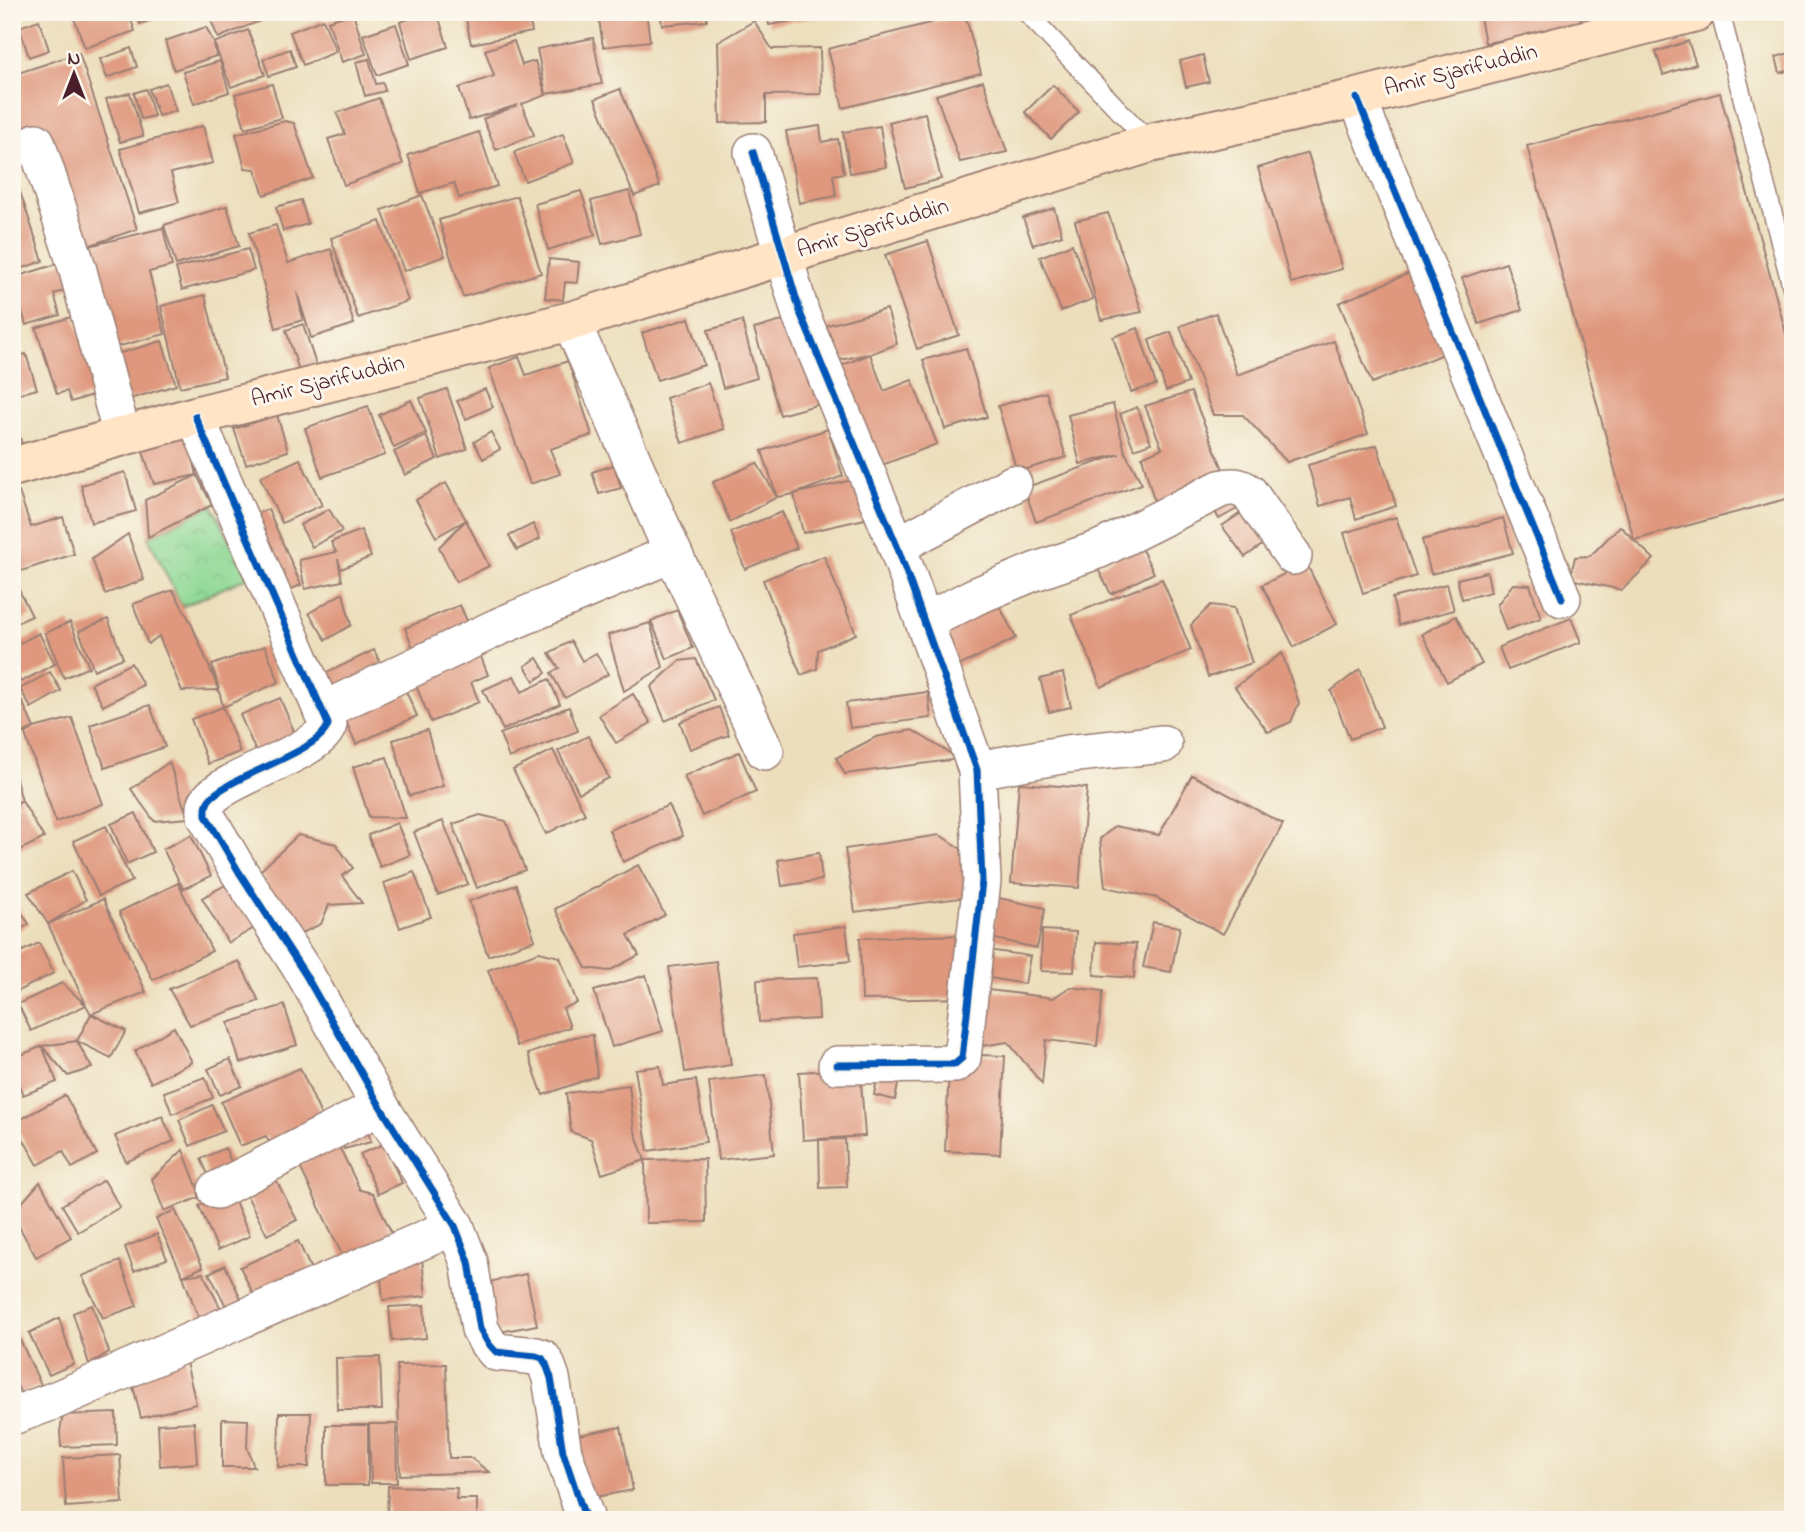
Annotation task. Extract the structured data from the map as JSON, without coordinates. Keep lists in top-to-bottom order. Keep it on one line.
{"streets":{"main road":["Amir Sjarifuddin"]},"north":"top"}
